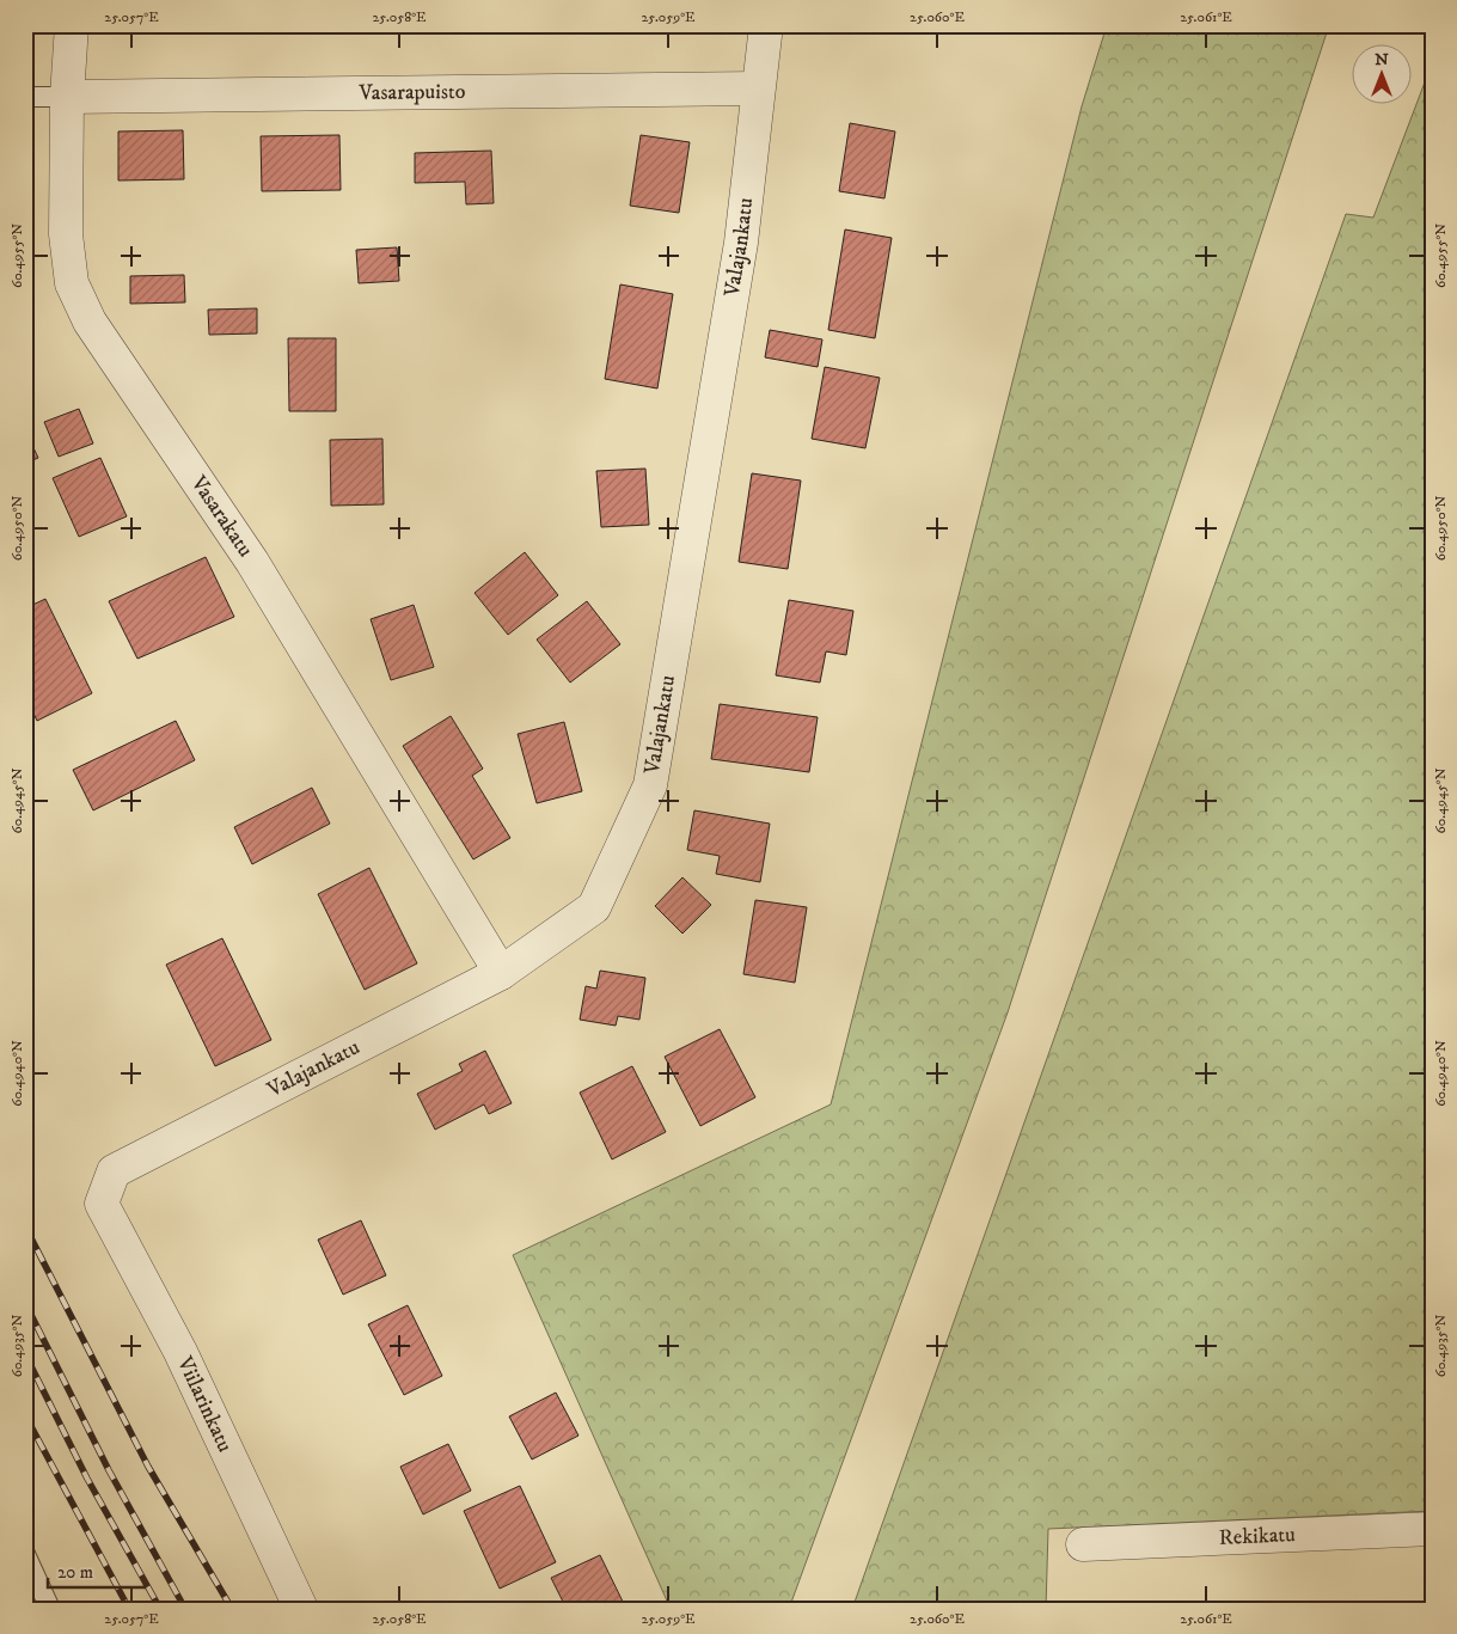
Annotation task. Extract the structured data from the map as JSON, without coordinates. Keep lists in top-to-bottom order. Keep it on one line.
{"streets":{"street":["Vasarapuisto","Valajankatu","Vasarakatu","Viilarinkatu","Rekikatu"]},"crossings":[["Vasarapuisto","Valajankatu"],["Vasarapuisto","Vasarakatu"],["Valajankatu","Vasarakatu"],["Valajankatu","Viilarinkatu"]],"scale_bar":"20 m","north":"top","coordinates":["25.057°E","25.058°E","25.059°E","25.060°E","25.061°E","60.4955°N","60.4950°N","60.4945°N","60.4940°N","60.4935°N"]}
